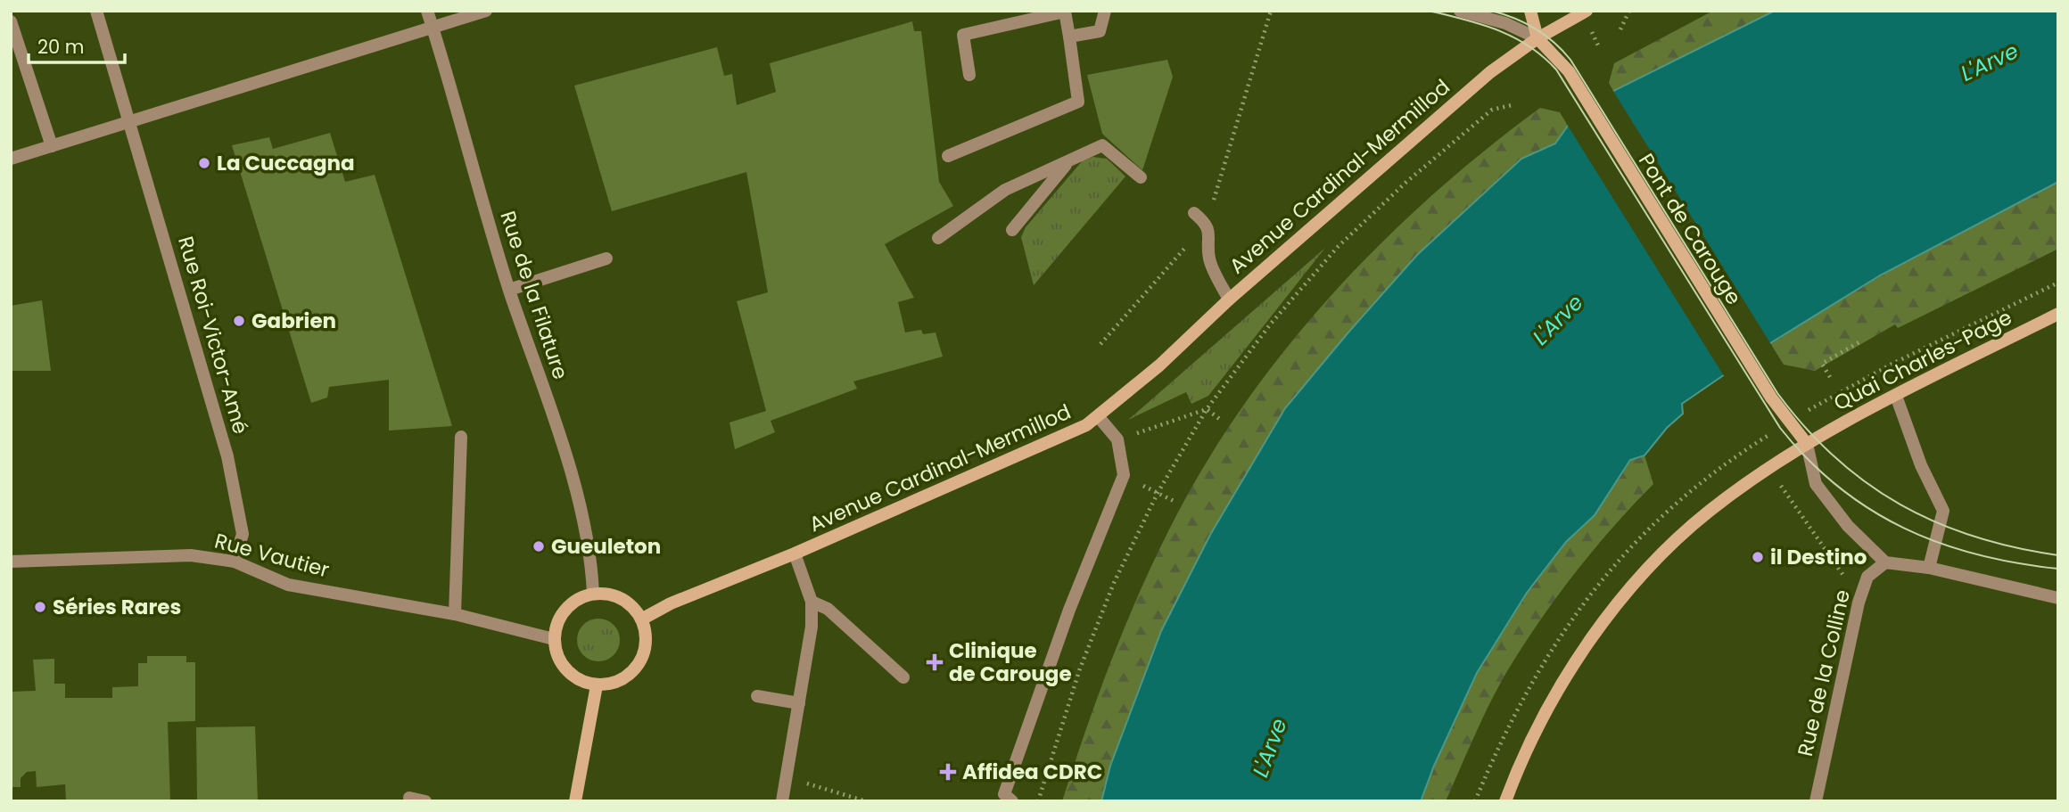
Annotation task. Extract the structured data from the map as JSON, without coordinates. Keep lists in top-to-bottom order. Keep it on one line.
{"streets":{"street":["Avenue Cardinal-Mermillod","Pont de Carouge","Rue de la Filature","Rue Roi-Victor-Amé","Quai Charles-Page","Rue Vautier","Rue de la Colline"]},"crossings":[["Avenue Cardinal-Mermillod","Pont de Carouge"],["Avenue Cardinal-Mermillod","Rue de la Filature"],["Avenue Cardinal-Mermillod","Rue Vautier"],["Pont de Carouge","Quai Charles-Page"],["Rue de la Filature","Rue Vautier"],["Rue Roi-Victor-Amé","Rue Vautier"]],"water":["L'Arve"],"places":{"other":["La Cuccagna","Gabrien","Gueuleton","il Destino","Séries Rares"],"health":["Clinique de Carouge","Affidea CDRC"]},"scale_bar":"20 m"}
